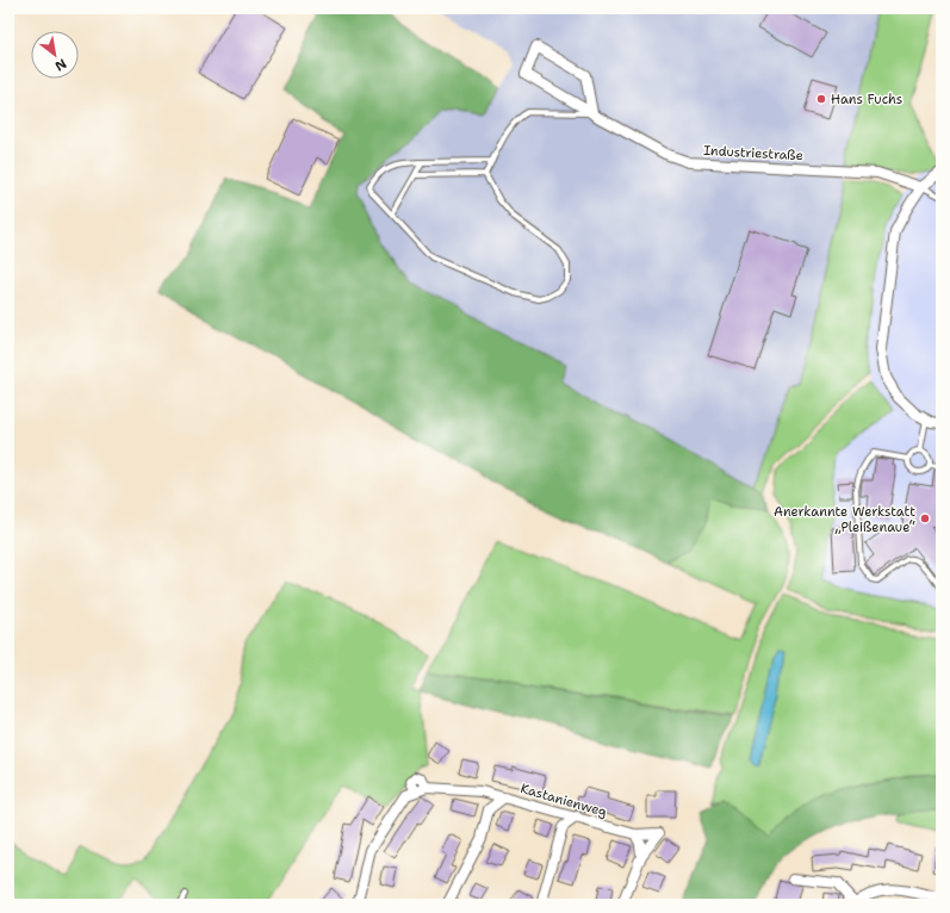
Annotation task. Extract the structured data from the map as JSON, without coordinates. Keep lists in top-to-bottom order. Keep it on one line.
{"streets":{"street":["Industriestraße","Kastanienweg"]},"places":["Hans Fuchs","Anerkannte Werkstatt „Pleißenaue“"],"north":"bottom right"}
